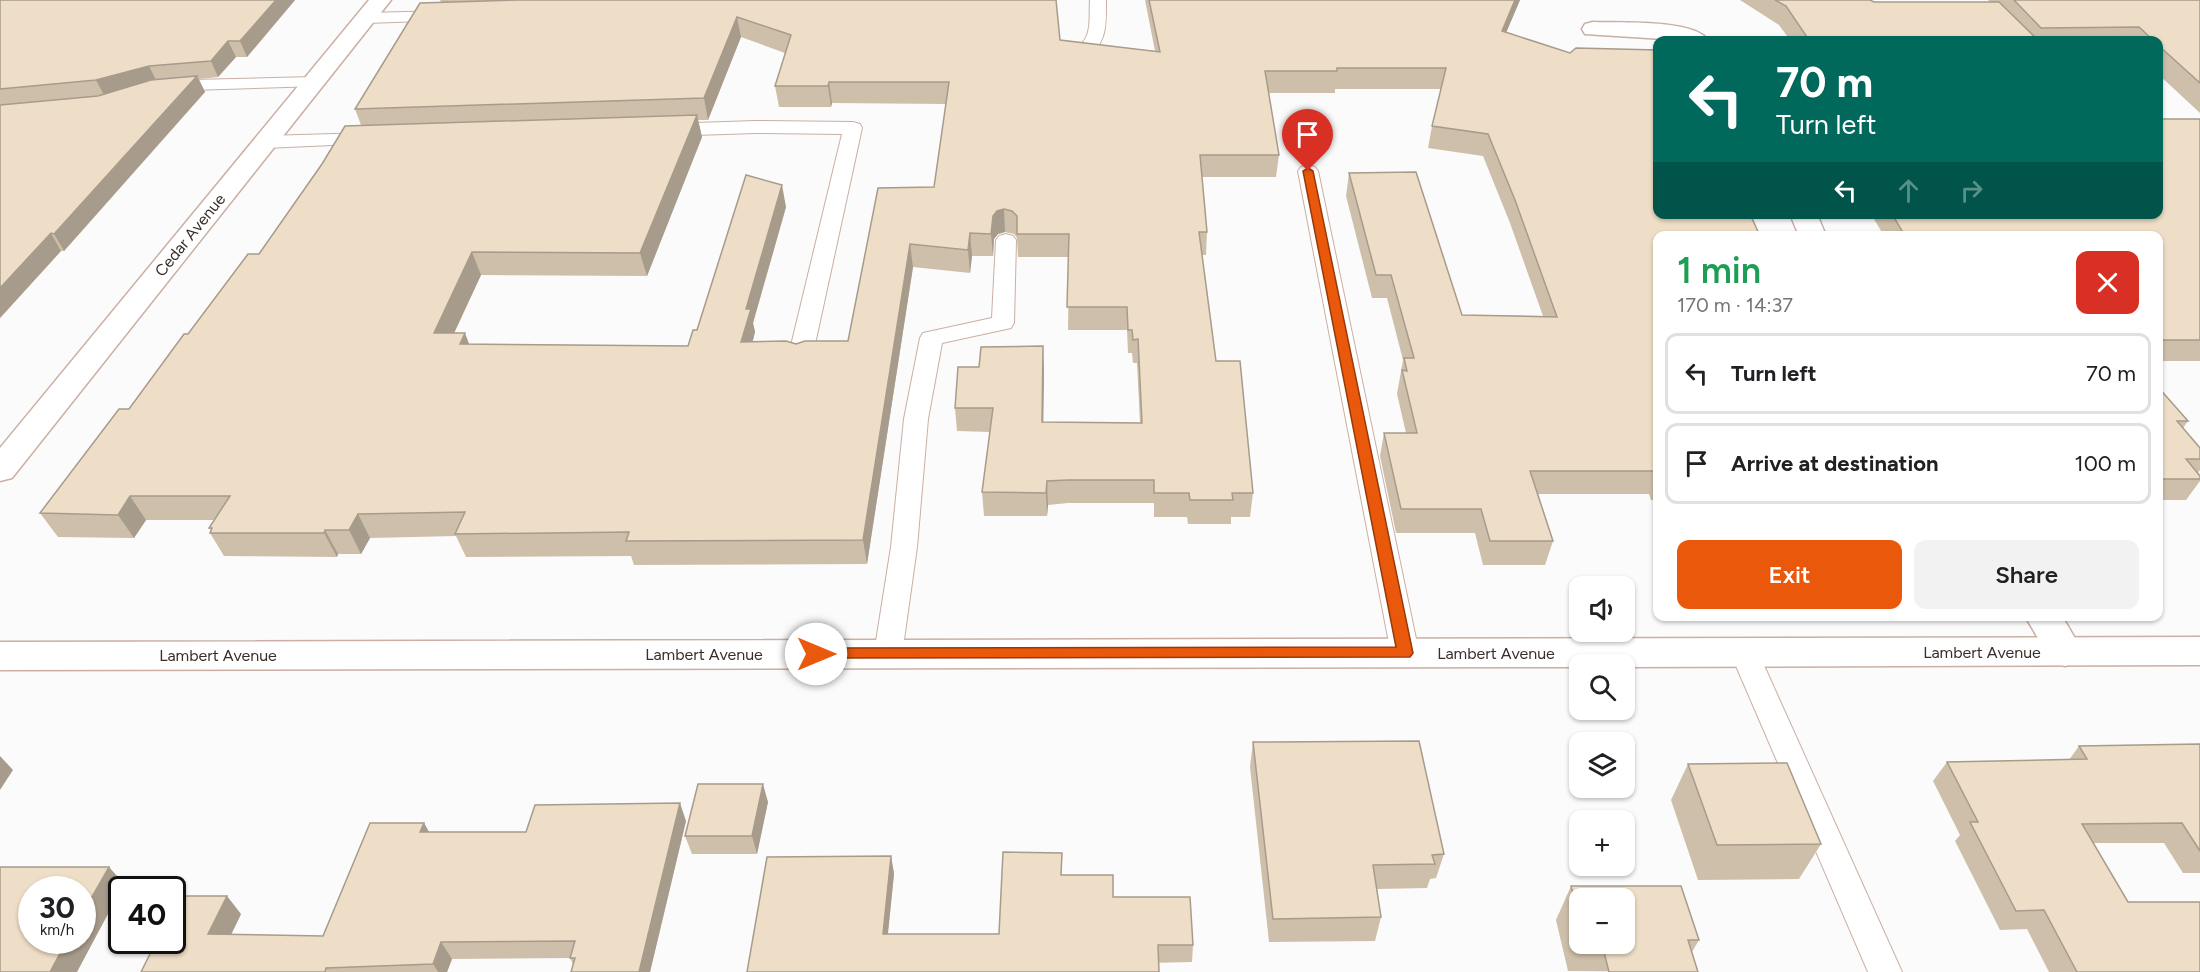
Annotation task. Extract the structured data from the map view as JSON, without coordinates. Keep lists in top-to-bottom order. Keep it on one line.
{"streets":{"street":["Cedar Avenue","Lambert Avenue"]},"page":{"turn":["70 m","Turn left"],"heading":["1 min","170 m · 14:37"],"list":[{"name":"Turn left","value":"70 m"},{"name":"Arrive at destination","value":"100 m"}],"buttons":["Exit","Share"],"map_buttons":["+","−"],"speed":"30 km/h","limit":"40"}}
